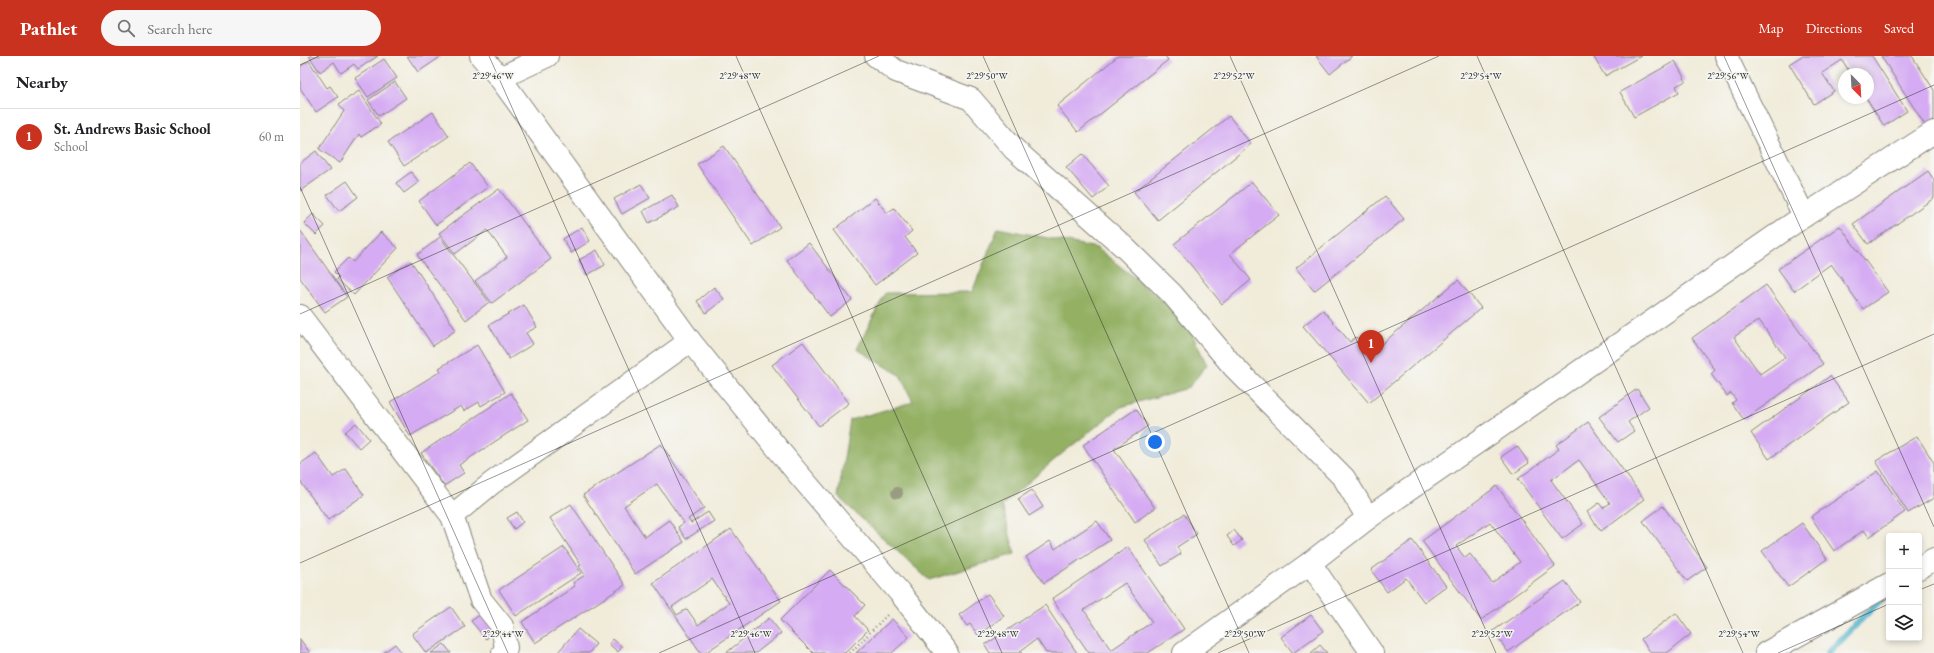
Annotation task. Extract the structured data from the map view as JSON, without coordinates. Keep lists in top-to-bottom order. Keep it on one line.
{"north":"bottom right","page":{"header":"Pathlet","search":"Search here","nav":["Map","Directions","Saved"],"heading":"Nearby","list":[{"mark":"1","name":"St. Andrews Basic School","note":"School","value":"60 m"}],"pins":"1","map_buttons":["+","−"]},"coordinates":["2°29'46\"W","2°29'48\"W","2°29'50\"W","2°29'52\"W","2°29'54\"W","2°29'56\"W","2°29'44\"W"]}
